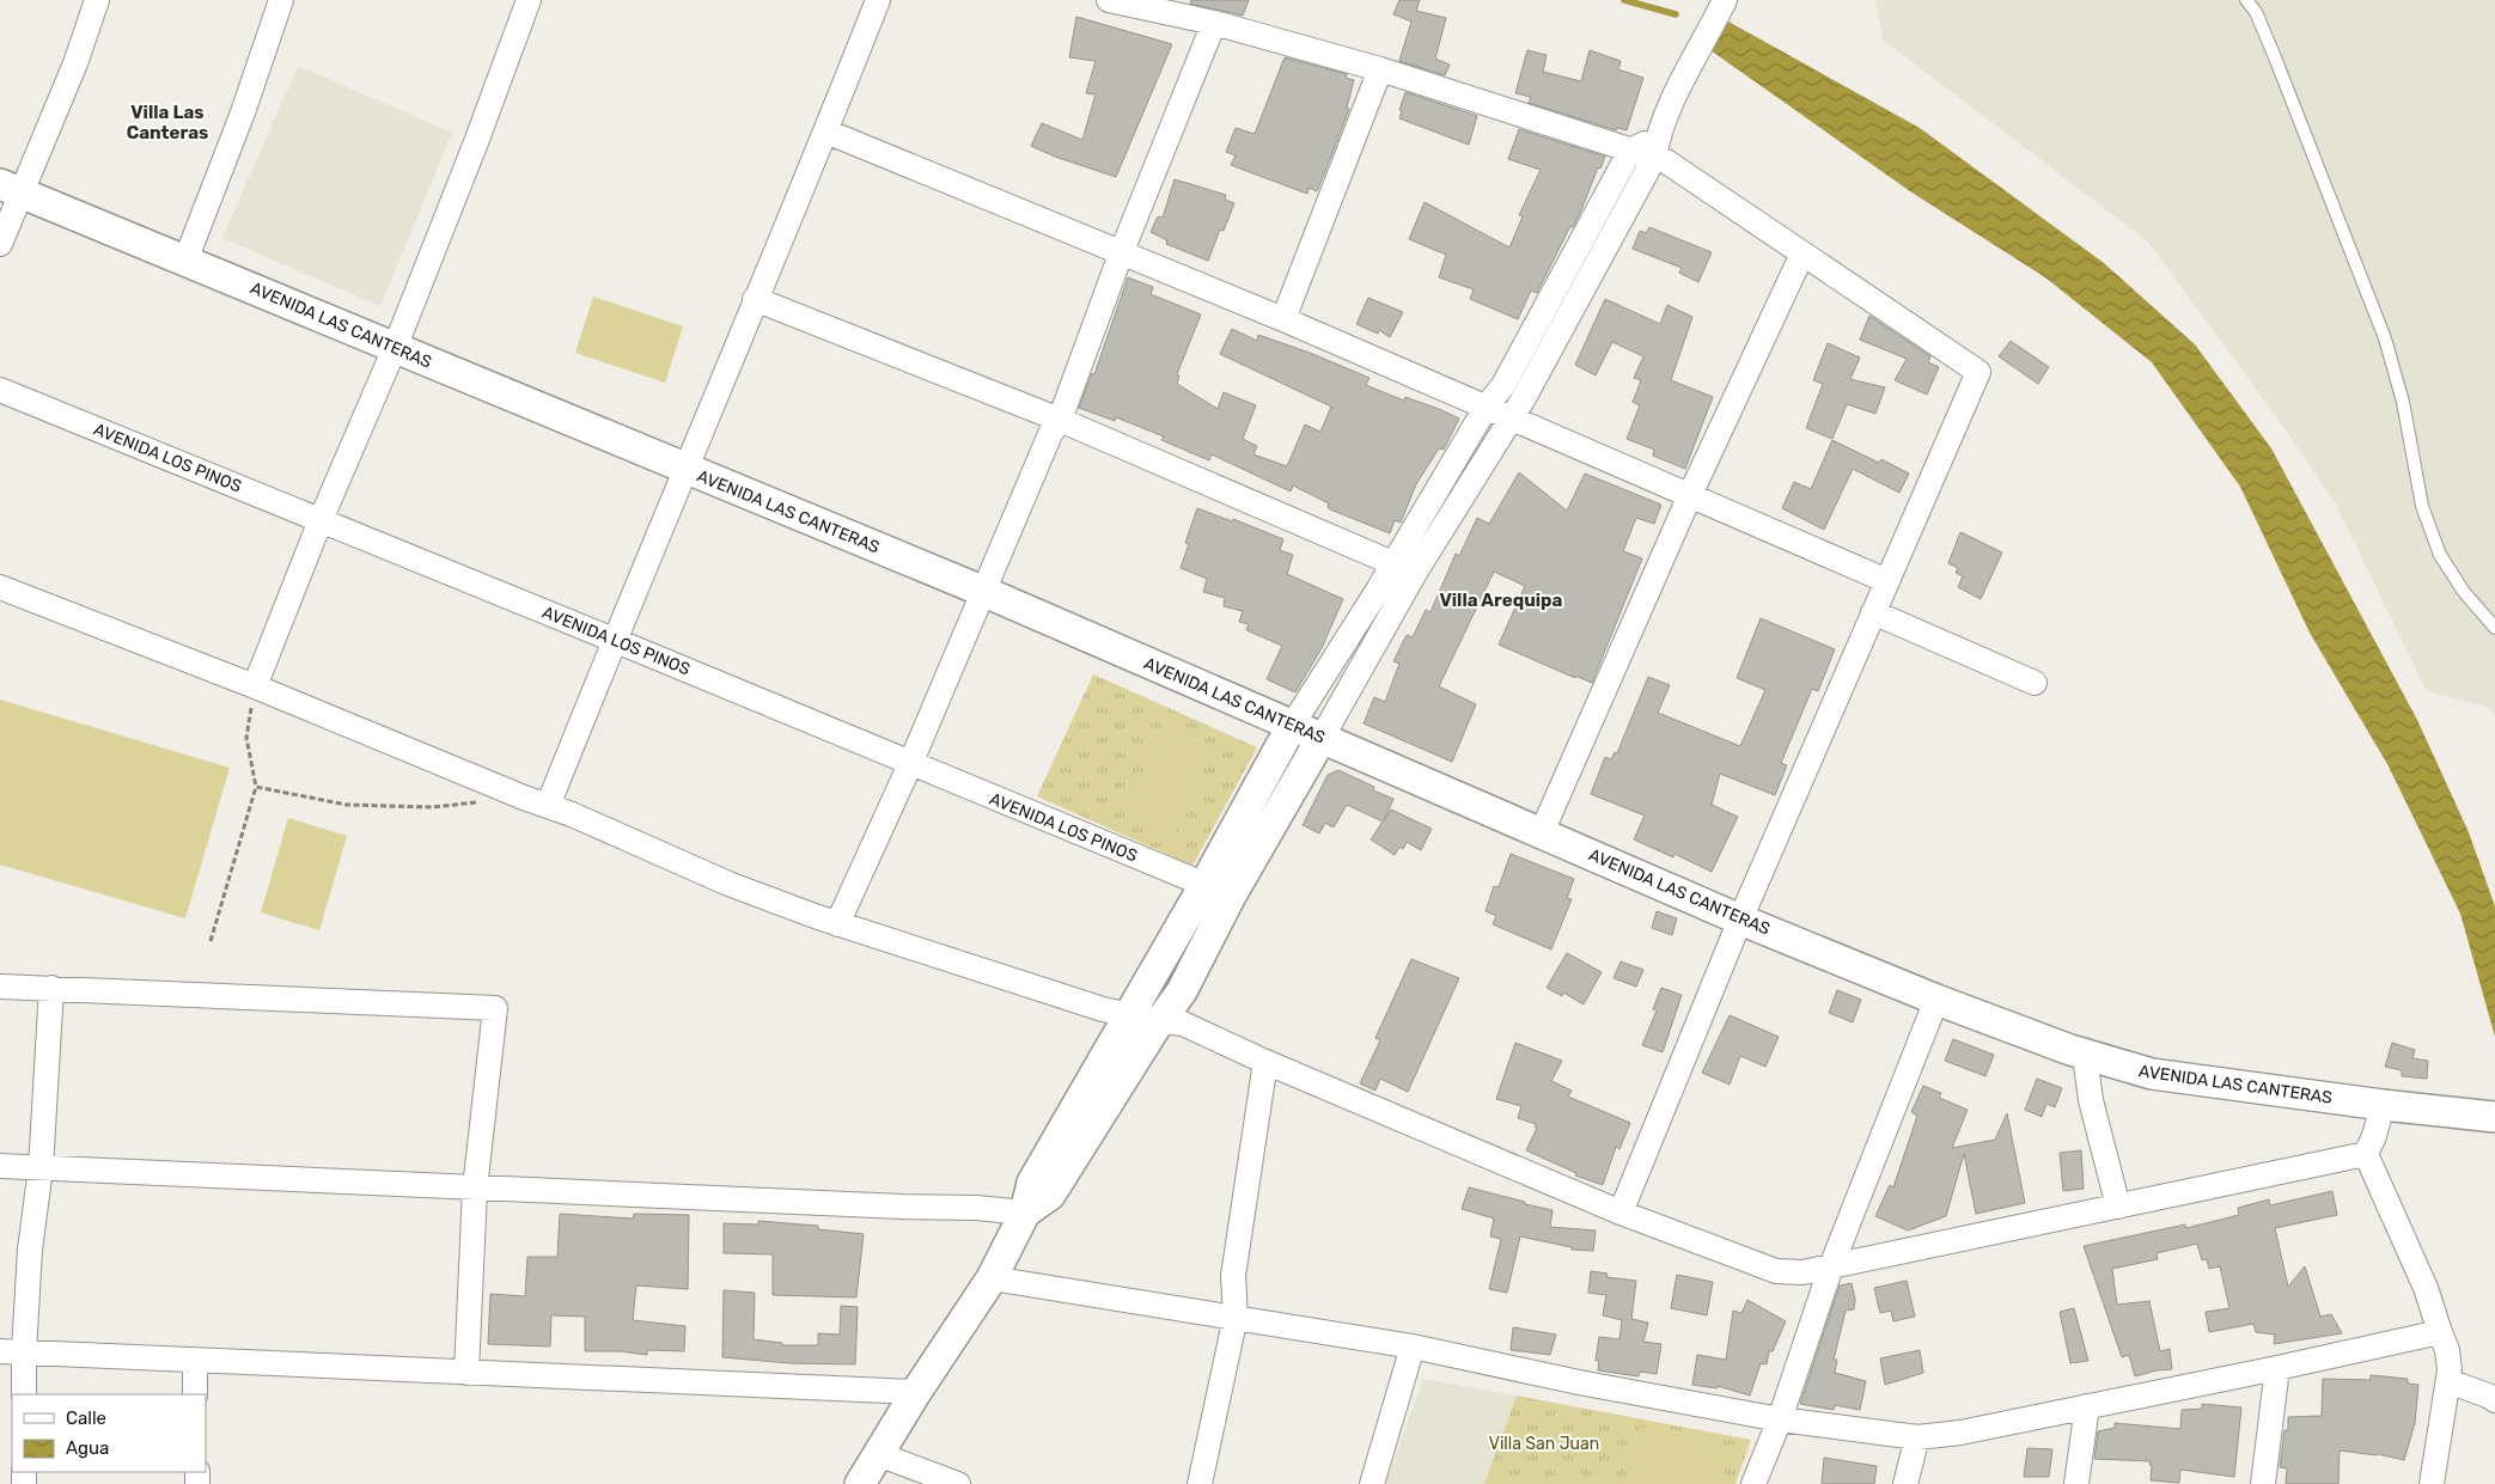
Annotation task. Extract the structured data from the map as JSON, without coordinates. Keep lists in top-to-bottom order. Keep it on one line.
{"streets":{"street":["AVENIDA LAS CANTERAS","AVENIDA LOS PINOS"]},"districts":["Villa Las Canteras","Villa Arequipa"],"parks":["Villa San Juan"],"legend":["Calle","Agua"]}
